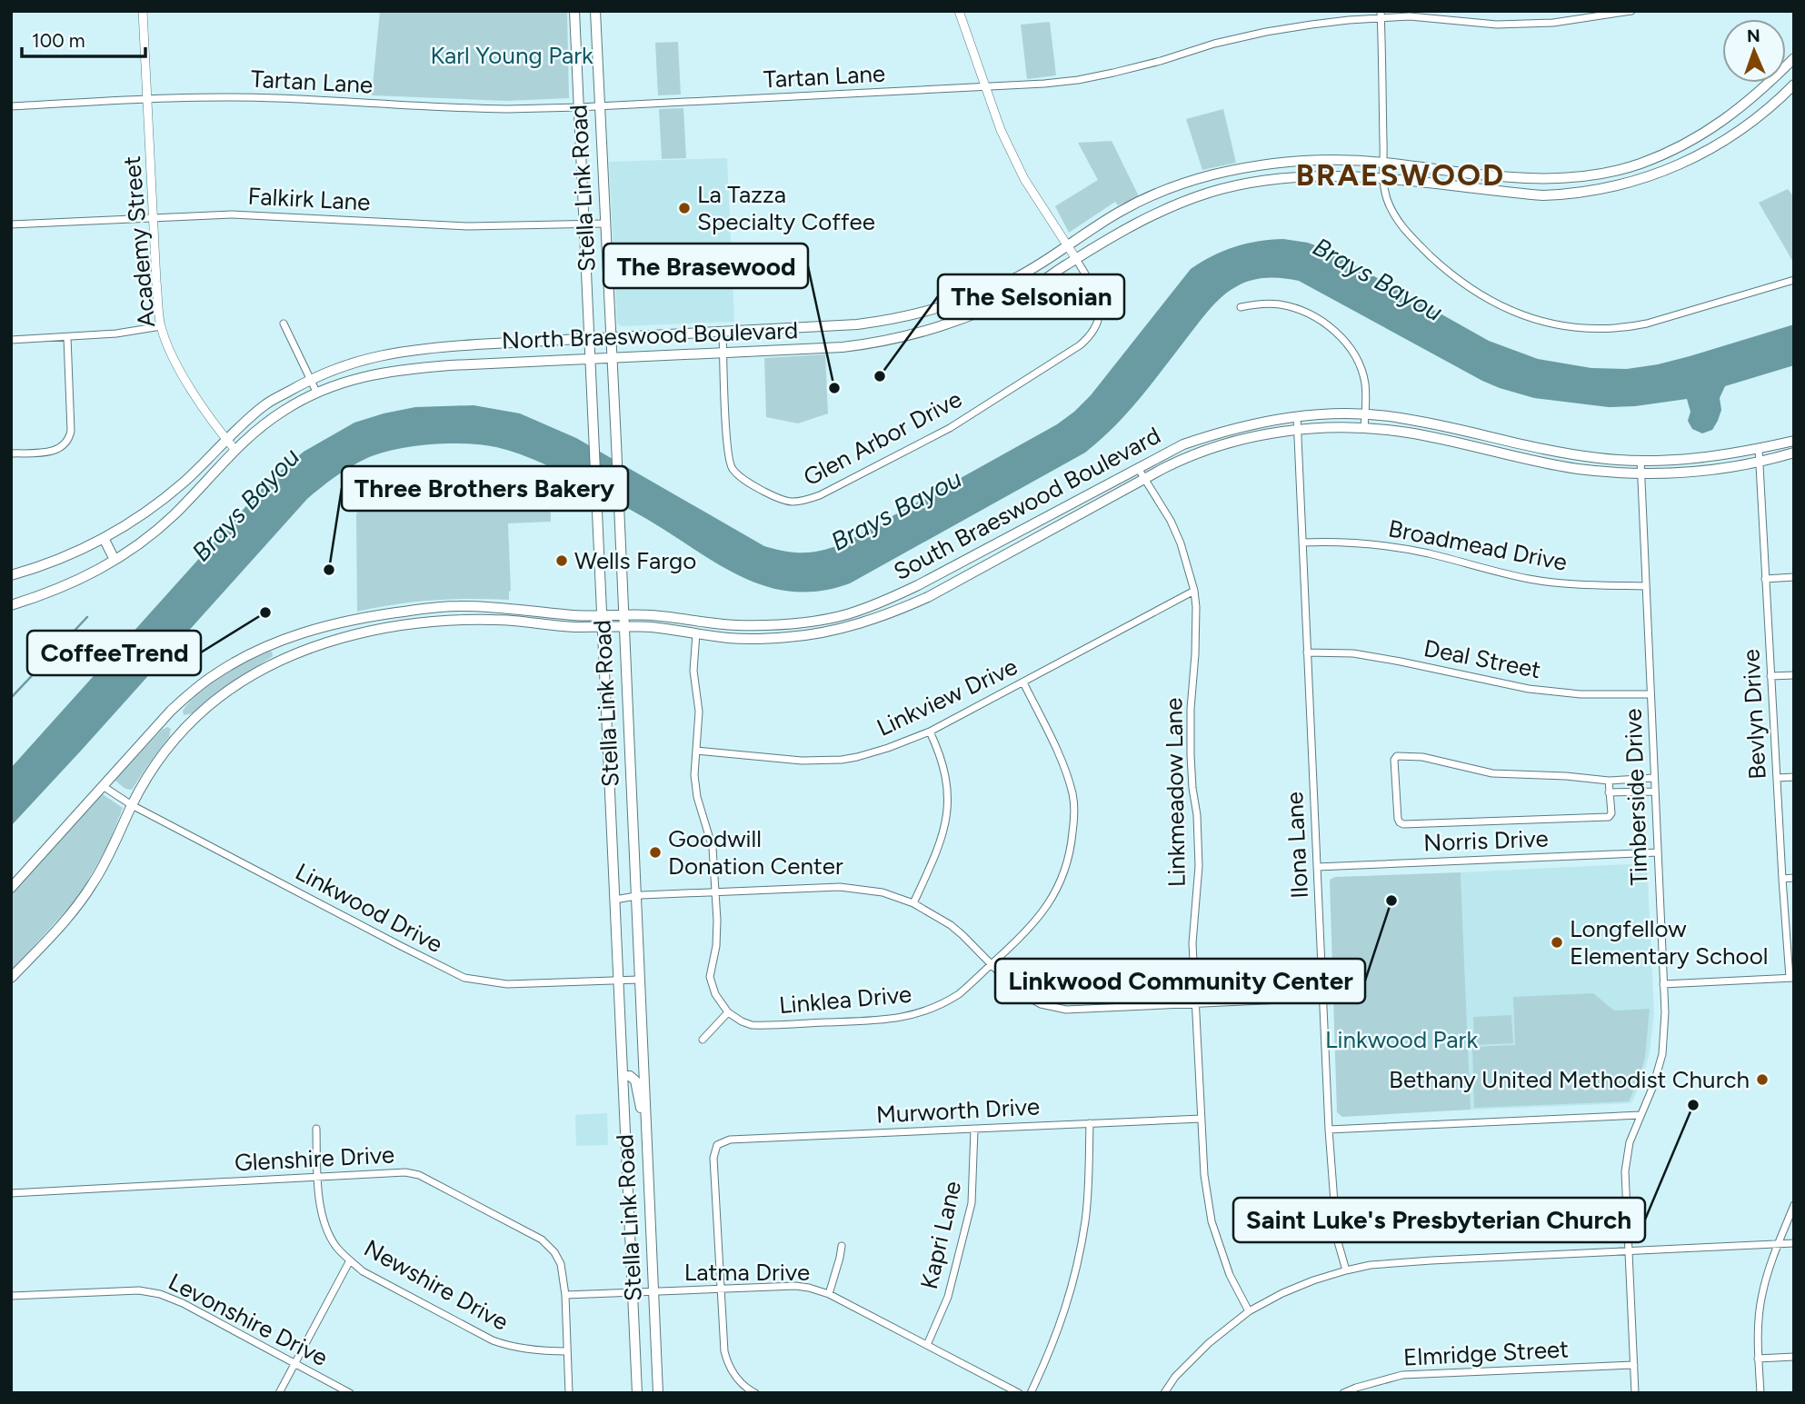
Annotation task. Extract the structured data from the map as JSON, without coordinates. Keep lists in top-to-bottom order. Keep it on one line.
{"streets":{"main road":["Stella Link Road","North Braeswood Boulevard","South Braeswood Boulevard"],"street":["Tartan Lane","Falkirk Lane","Academy Street","Glen Arbor Drive","Broadmead Drive","Deal Street","Linkview Drive","Bevlyn Drive","Linkmeadow Lane","Timberside Drive","Norris Drive","Ilona Lane","Linkwood Drive","Linklea Drive","Murworth Drive","Glenshire Drive","Kapri Lane","Latma Drive","Newshire Drive","Levonshire Drive","Elmridge Street"]},"crossings":[["Tartan Lane","Stella Link Road"],["Tartan Lane","Academy Street"],["Stella Link Road","Falkirk Lane"],["Stella Link Road","North Braeswood Boulevard"],["Stella Link Road","South Braeswood Boulevard"],["Stella Link Road","Linkwood Drive"],["Stella Link Road","Latma Drive"],["Falkirk Lane","Academy Street"],["Academy Street","North Braeswood Boulevard"],["North Braeswood Boulevard","Glen Arbor Drive"],["South Braeswood Boulevard","Bevlyn Drive"],["South Braeswood Boulevard","Linkmeadow Lane"],["South Braeswood Boulevard","Timberside Drive"],["South Braeswood Boulevard","Ilona Lane"],["South Braeswood Boulevard","Linkwood Drive"],["Broadmead Drive","Timberside Drive"],["Broadmead Drive","Ilona Lane"],["Deal Street","Timberside Drive"],["Deal Street","Ilona Lane"],["Linkview Drive","Linkmeadow Lane"],["Linkview Drive","Linklea Drive"],["Linkmeadow Lane","Murworth Drive"],["Timberside Drive","Norris Drive"],["Timberside Drive","Elmridge Street"],["Norris Drive","Ilona Lane"],["Murworth Drive","Kapri Lane"],["Murworth Drive","Latma Drive"],["Glenshire Drive","Latma Drive"],["Glenshire Drive","Newshire Drive"],["Kapri Lane","Latma Drive"]],"districts":["BRAESWOOD"],"water":["Brays Bayou"],"parks":["Karl Young Park","Linkwood Park"],"places":["La Tazza Specialty Coffee","The Selsonian","The Brasewood","Wells Fargo","Three Brothers Bakery","CoffeeTrend","Goodwill Donation Center","Linkwood Community Center","Longfellow Elementary School","Bethany United Methodist Church","Saint Luke's Presbyterian Church"],"scale_bar":"100 m","north":"top"}
